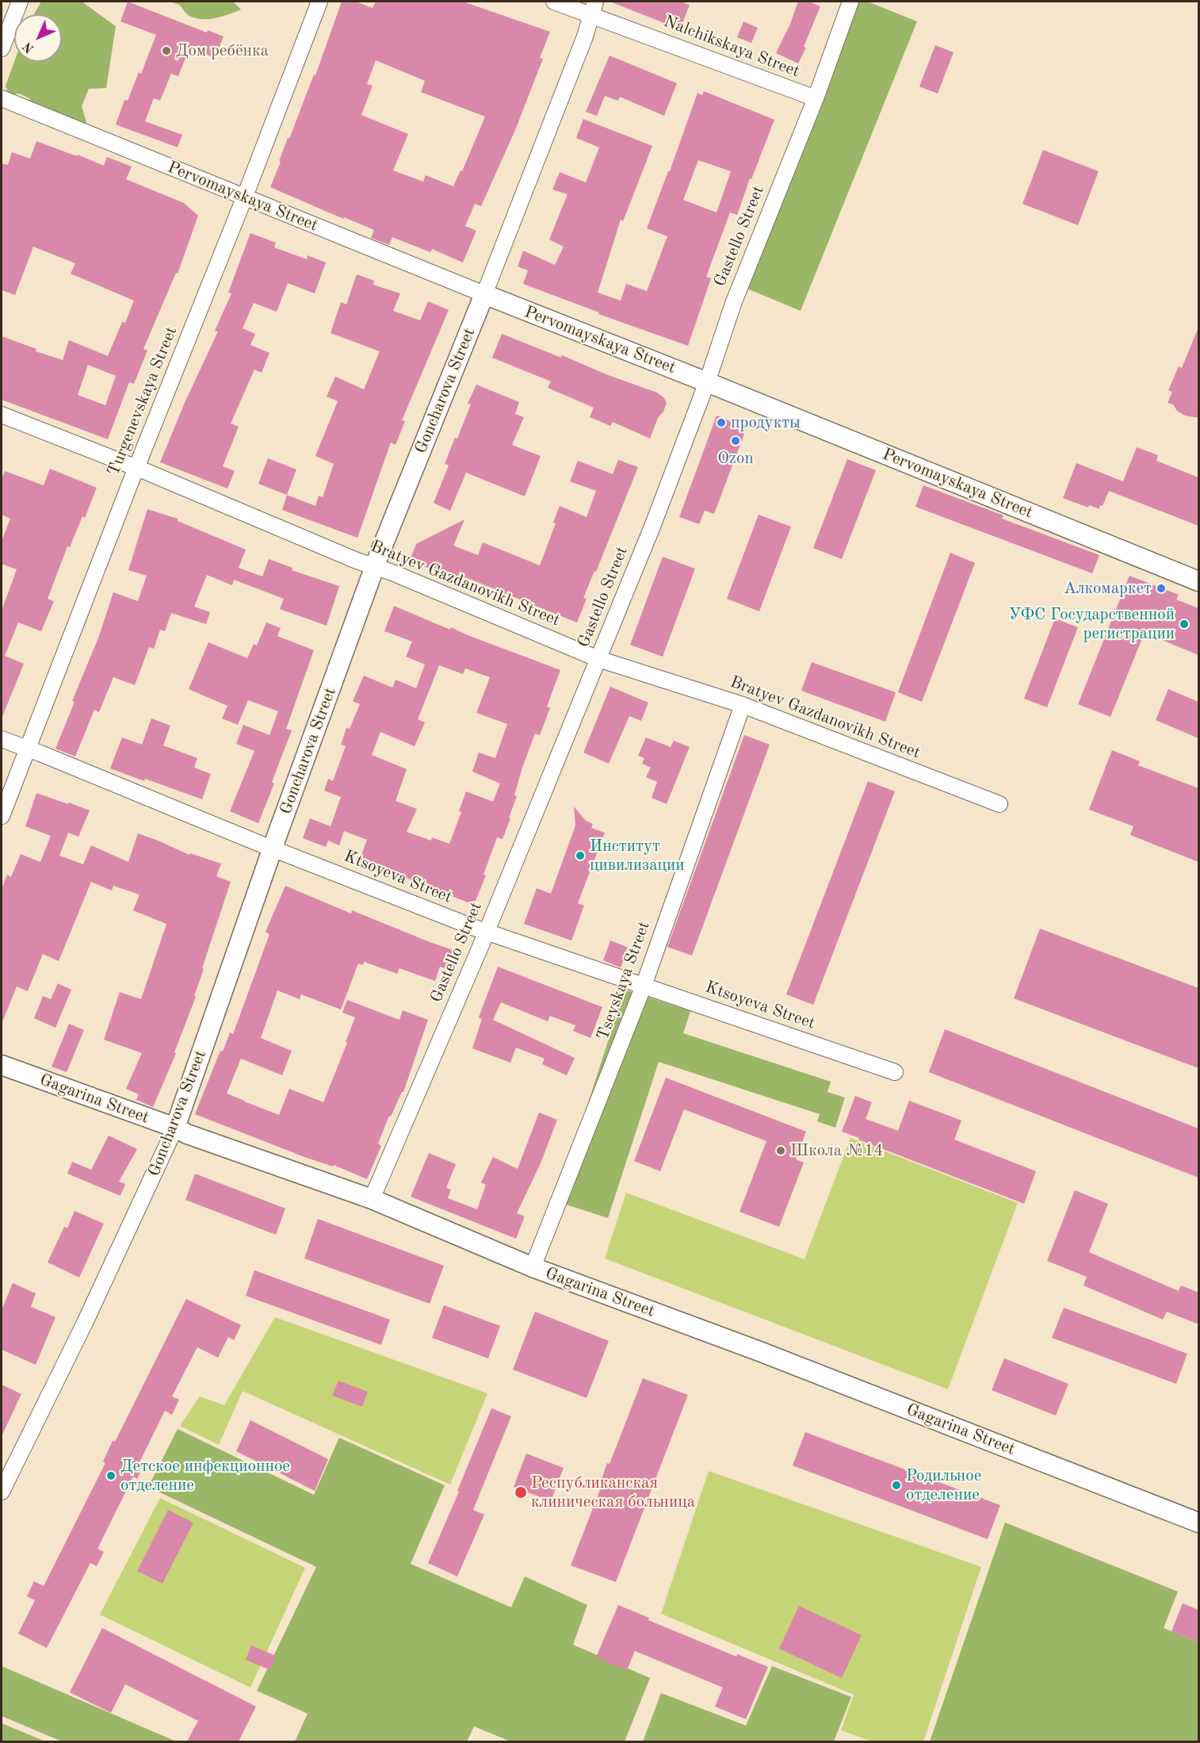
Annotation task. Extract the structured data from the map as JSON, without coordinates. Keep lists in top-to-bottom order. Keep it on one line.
{"streets":{"street":["Nalchikskaya Street","Pervomayskaya Street","Gastello Street","Goncharova Street","Turgenevskaya Street","Bratyev Gazdanovikh Street","Ktsoyeva Street","Tseyskaya Street","Gagarina Street"]},"crossings":[["Nalchikskaya Street","Gastello Street"],["Nalchikskaya Street","Goncharova Street"],["Pervomayskaya Street","Gastello Street"],["Pervomayskaya Street","Goncharova Street"],["Pervomayskaya Street","Turgenevskaya Street"],["Gastello Street","Bratyev Gazdanovikh Street"],["Gastello Street","Ktsoyeva Street"],["Gastello Street","Gagarina Street"],["Goncharova Street","Bratyev Gazdanovikh Street"],["Goncharova Street","Ktsoyeva Street"],["Goncharova Street","Gagarina Street"],["Turgenevskaya Street","Bratyev Gazdanovikh Street"],["Turgenevskaya Street","Ktsoyeva Street"],["Bratyev Gazdanovikh Street","Tseyskaya Street"],["Ktsoyeva Street","Tseyskaya Street"],["Tseyskaya Street","Gagarina Street"]],"places":["Дом ребёнка","продукты","Ozon","Алкомаркет","УФС Государственной регистрации","Институт цивилизации","Школа №14","Детское инфекционное отделение","Родильное отделение","Республиканская клиническая больница"],"north":"bottom left"}
